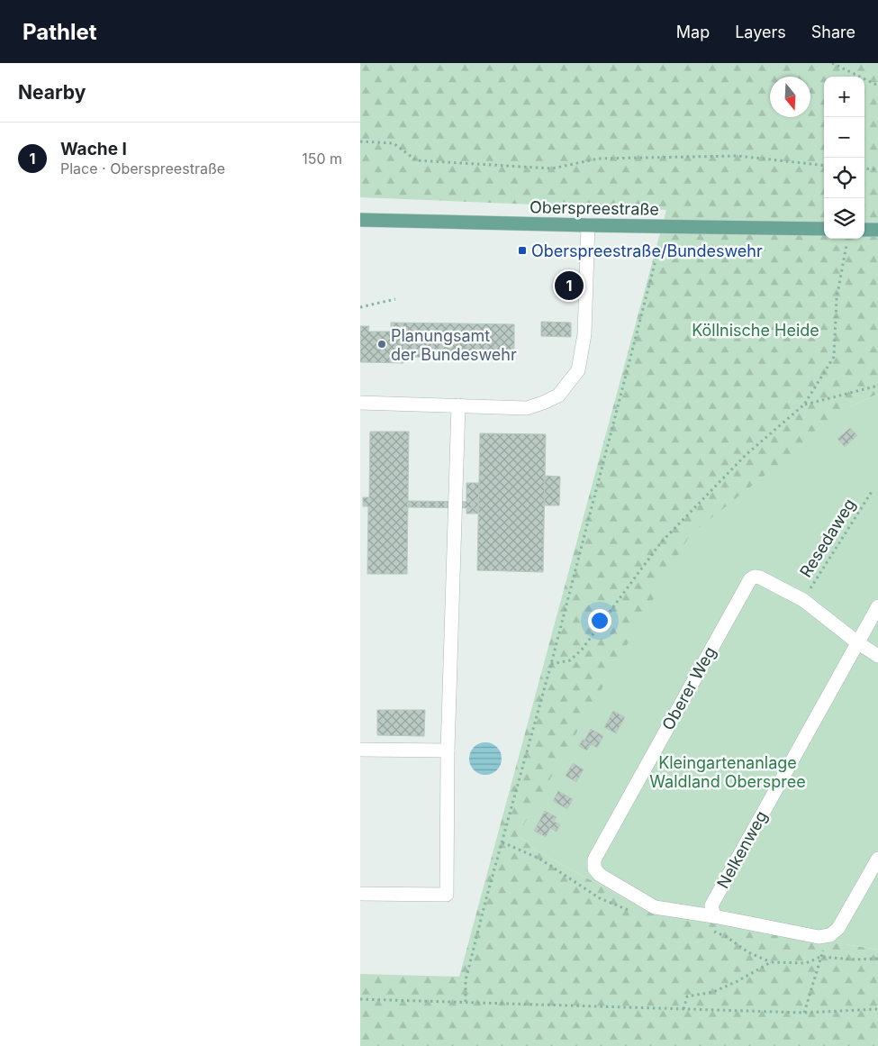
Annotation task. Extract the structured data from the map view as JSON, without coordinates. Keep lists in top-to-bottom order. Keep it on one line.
{"streets":{"main road":["Oberspreestraße"],"lane":["Oberer Weg","Nelkenweg"],"path":["Resedaweg"]},"crossings":[["Resedaweg","Oberer Weg"],["Oberer Weg","Nelkenweg"]],"parks":["Köllnische Heide","Kleingartenanlage Waldland Oberspree"],"places":{"transit":["Oberspreestraße/Bundeswehr"],"other":["Planungsamt der Bundeswehr"]},"north":"bottom","page":{"header":"Pathlet","nav":["Map","Layers","Share"],"heading":"Nearby","map_buttons":["+","−"],"list":[{"mark":"1","name":"Wache I","note":"Place · Oberspreestraße","value":"150 m"}],"pins":"1"}}
